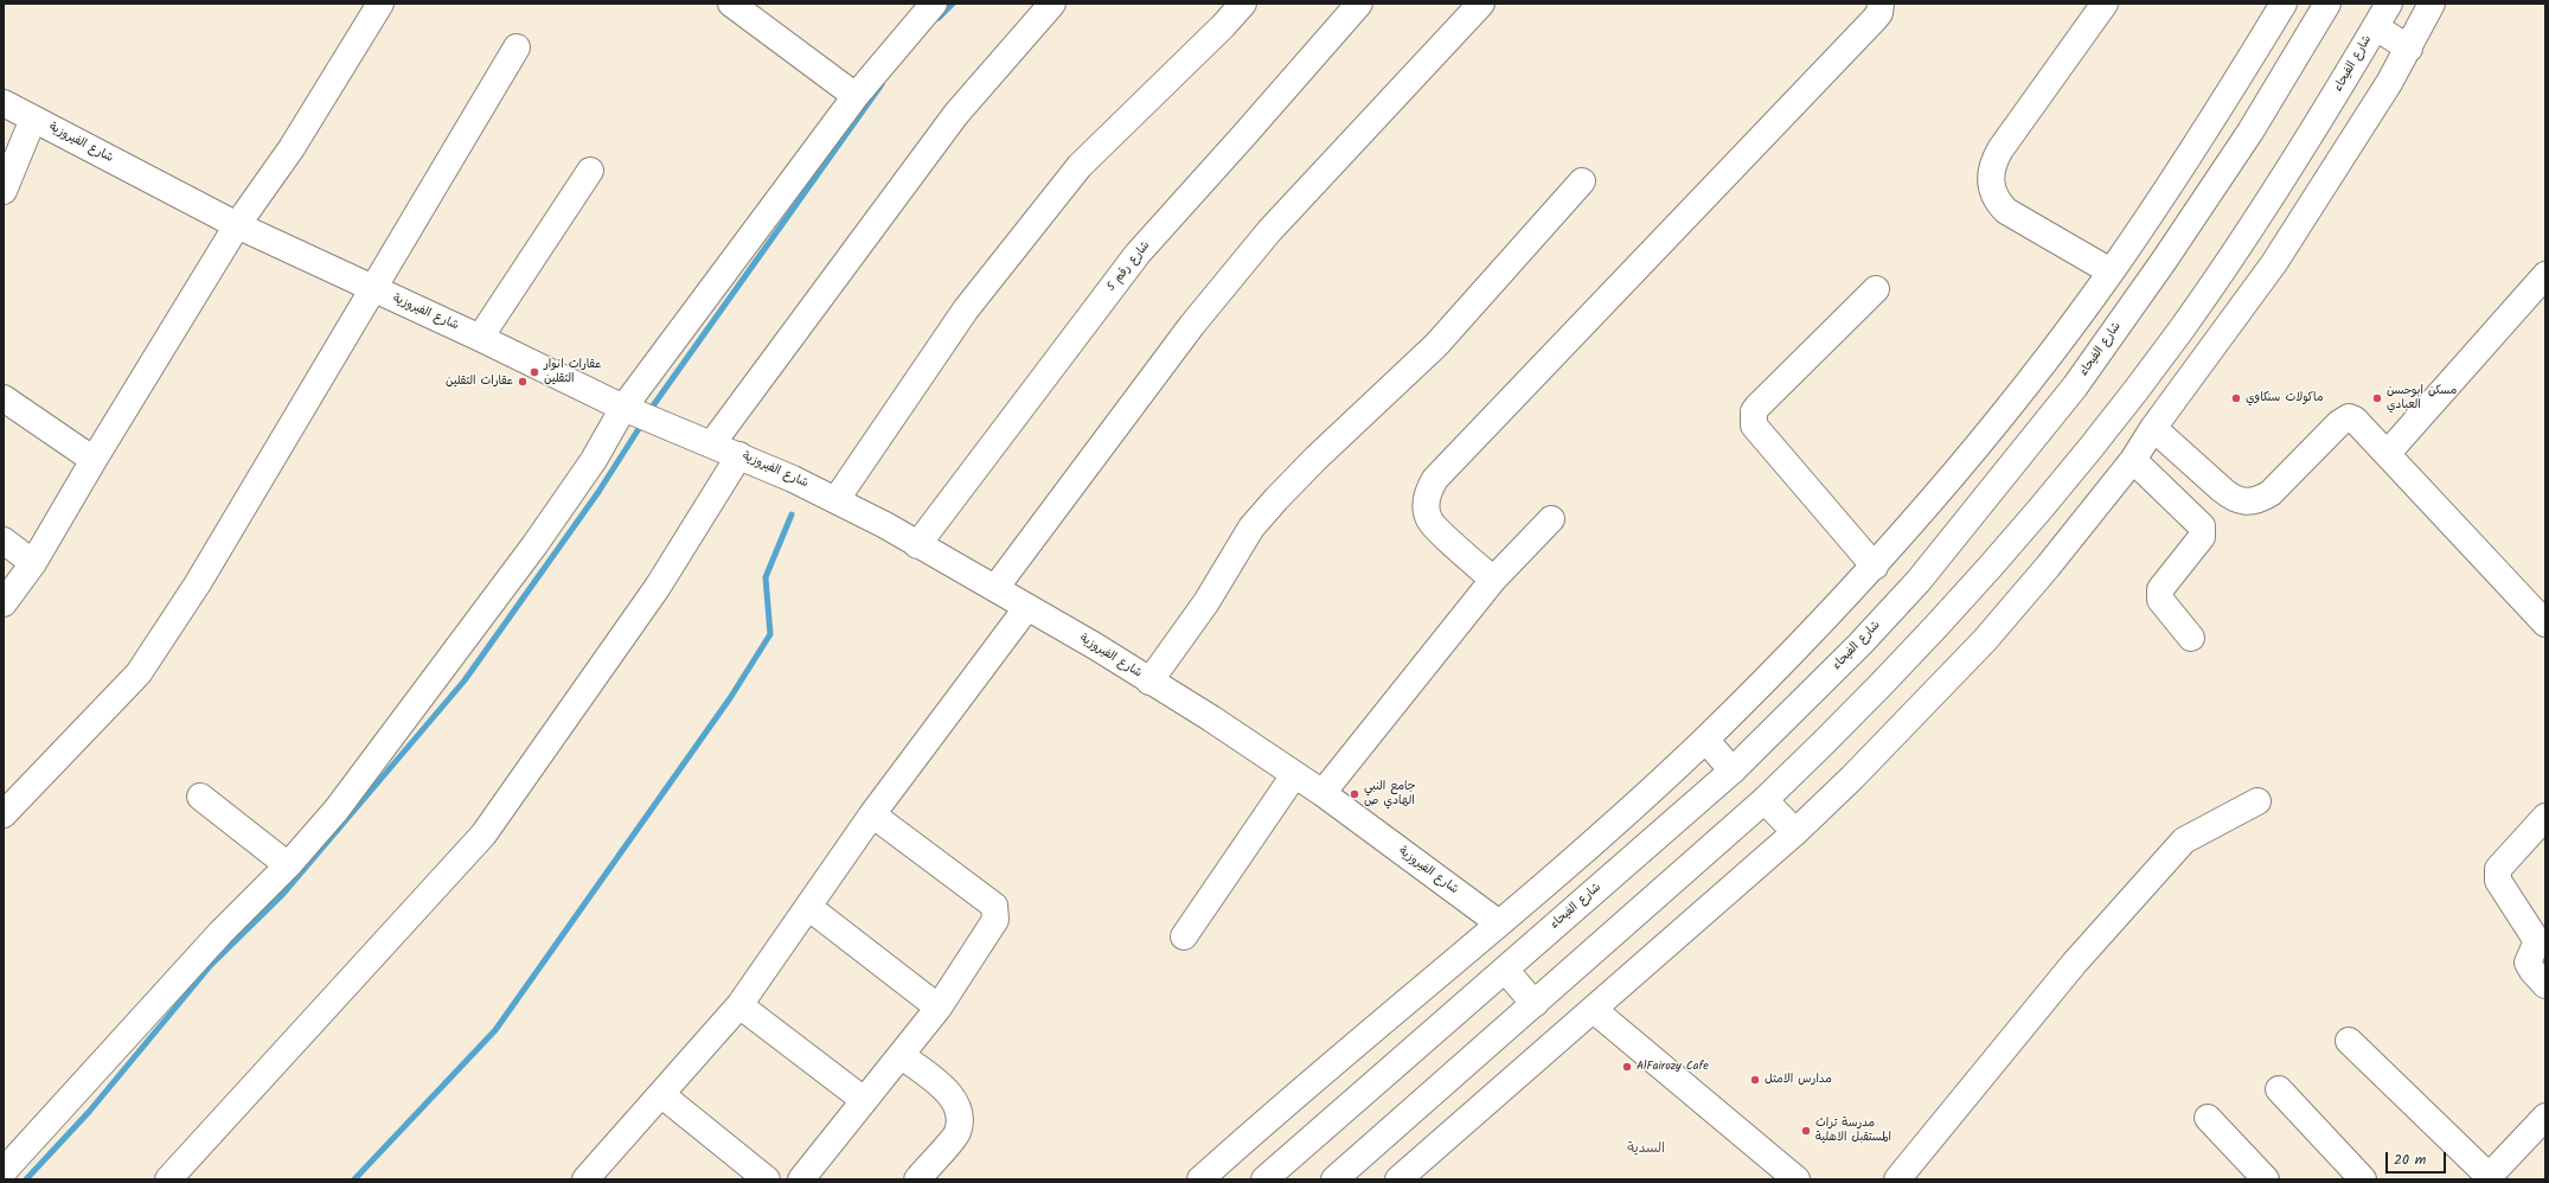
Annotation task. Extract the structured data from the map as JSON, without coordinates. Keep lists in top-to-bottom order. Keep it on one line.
{"streets":{"main road":["شارع الفيحاء","شارع الفيروزية","شارع رقم 5"]},"crossings":[["شارع الفيروزية","شارع رقم 5"]],"districts":["السدية"],"places":["عقارات انوار الثقلين","عقارات الثقلين","ماكولات سنكاوي","مسكن ابوحسن العبادي","جامع النبي الهادي ص","AlFairozy Cafe","مدارس الامثل","مدرسة تراث المستقبل الاهلية"],"scale_bar":"20 m"}
